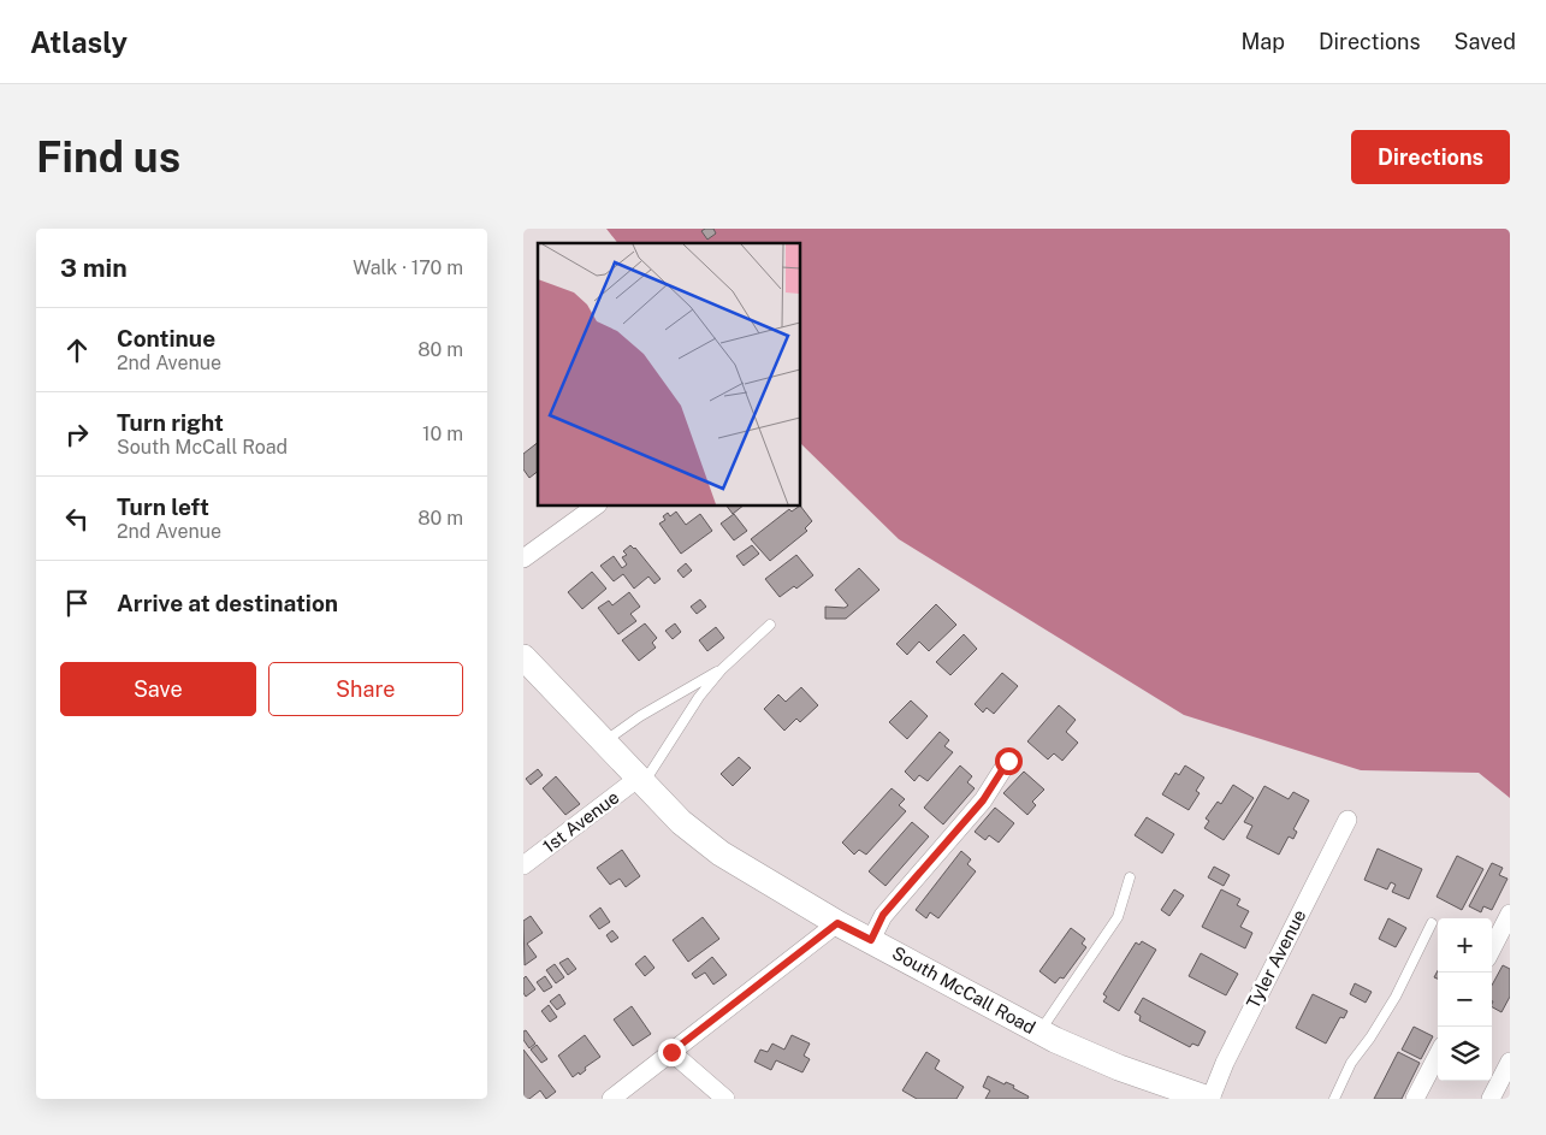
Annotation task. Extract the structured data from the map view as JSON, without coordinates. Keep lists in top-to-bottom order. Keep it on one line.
{"streets":{"street":["1st Avenue","Tyler Avenue","South McCall Road"]},"crossings":[["1st Avenue","South McCall Road"],["Tyler Avenue","South McCall Road"]],"page":{"header":"Atlasly","nav":["Map","Directions","Saved"],"buttons":["Directions",["Save","Share"]],"title":"Find us","heading":["3 min","Walk · 170 m"],"list":[["Continue","2nd Avenue","80 m"],["Turn right","South McCall Road","10 m"],["Turn left","2nd Avenue","80 m"],"Arrive at destination"],"map_buttons":["+","−"]}}
